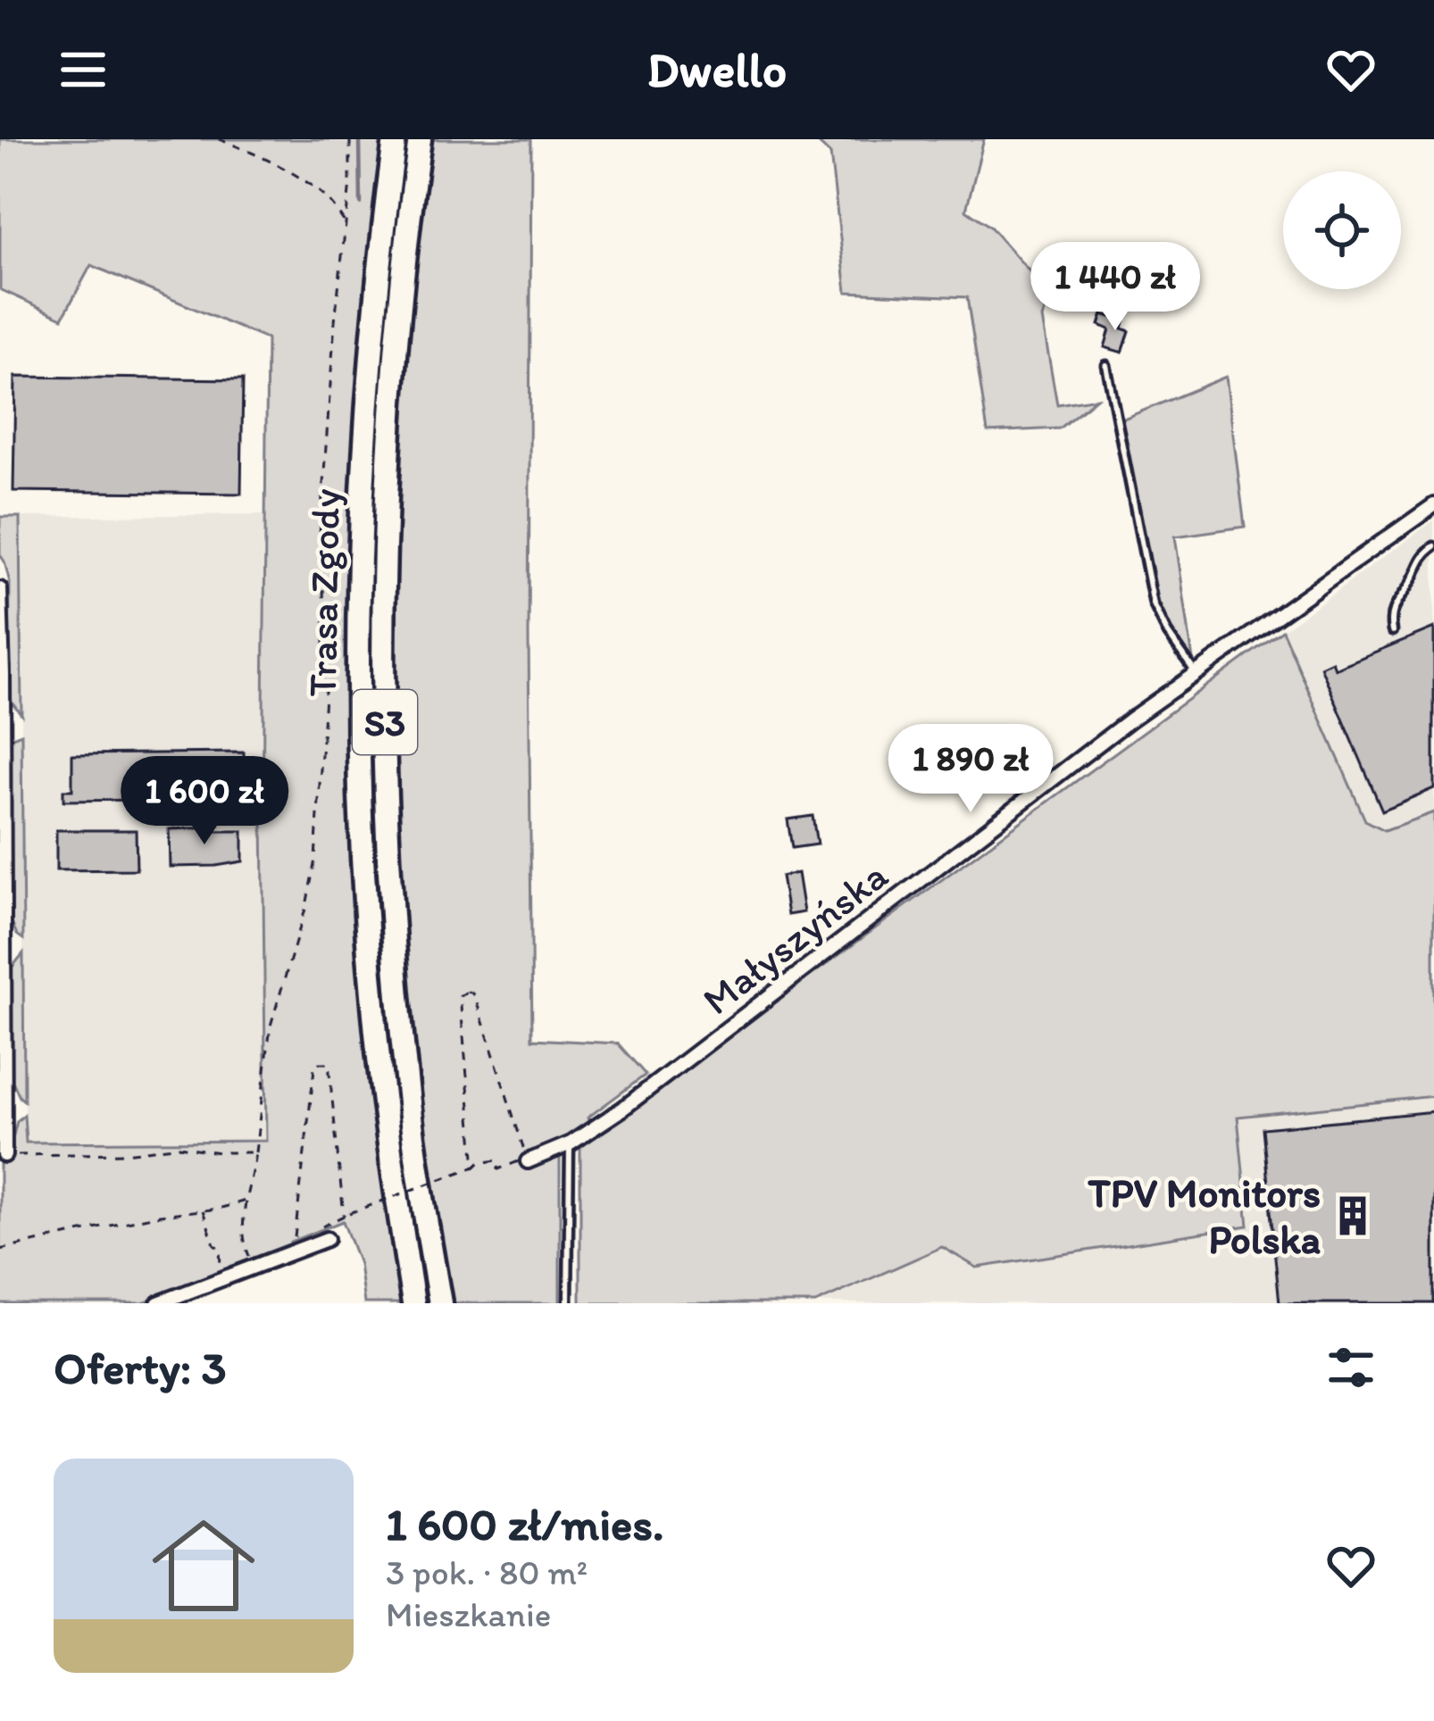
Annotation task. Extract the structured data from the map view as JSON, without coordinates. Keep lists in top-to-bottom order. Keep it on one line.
{"streets":{"highway":["Trasa Zgody","S3"],"street":["Małyszyńska"]},"places":{"building":["TPV Monitors Polska"]},"page":{"header":"Dwello","price":["1 440 zł","1 890 zł","1 600 zł"],"heading":"Oferty: 3","list":[{"name":"1 600 zł/mies.","note":"3 pok. · 80 m² · Mieszkanie"}]}}
